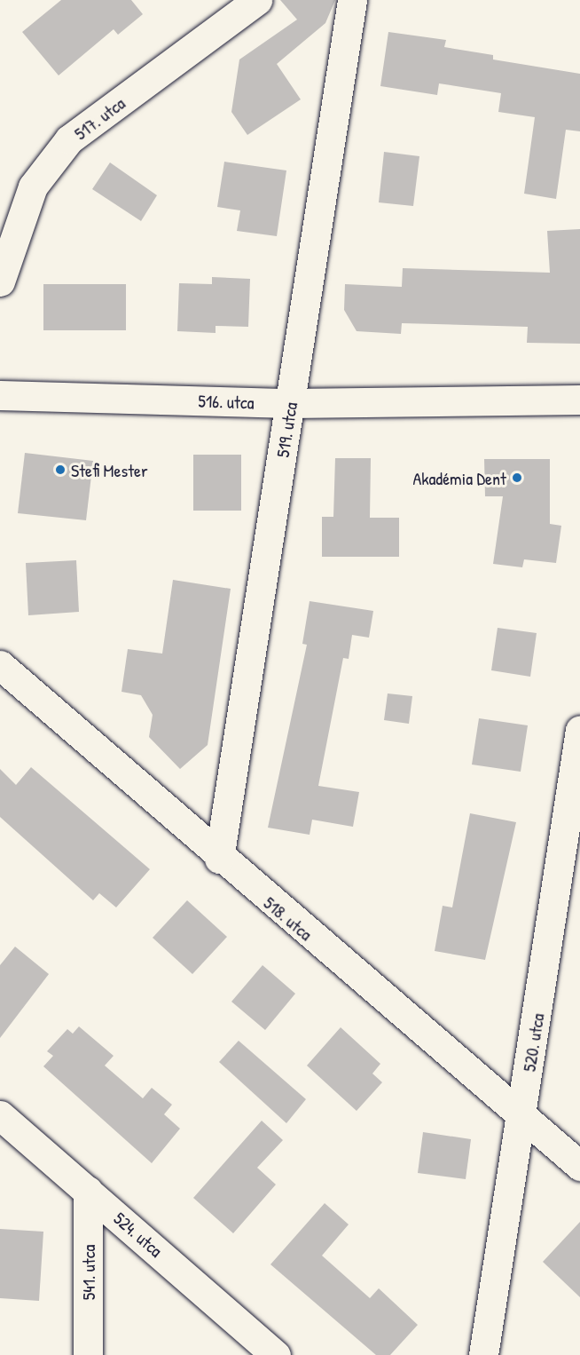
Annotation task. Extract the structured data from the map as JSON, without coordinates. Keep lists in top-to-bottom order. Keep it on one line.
{"streets":{"street":["517. utca","516. utca","519. utca","518. utca","520. utca","524. utca","541. utca"]},"crossings":[["516. utca","519. utca"],["519. utca","518. utca"],["518. utca","520. utca"],["524. utca","541. utca"]],"places":["Stefi Mester","Akadémia Dent"]}
